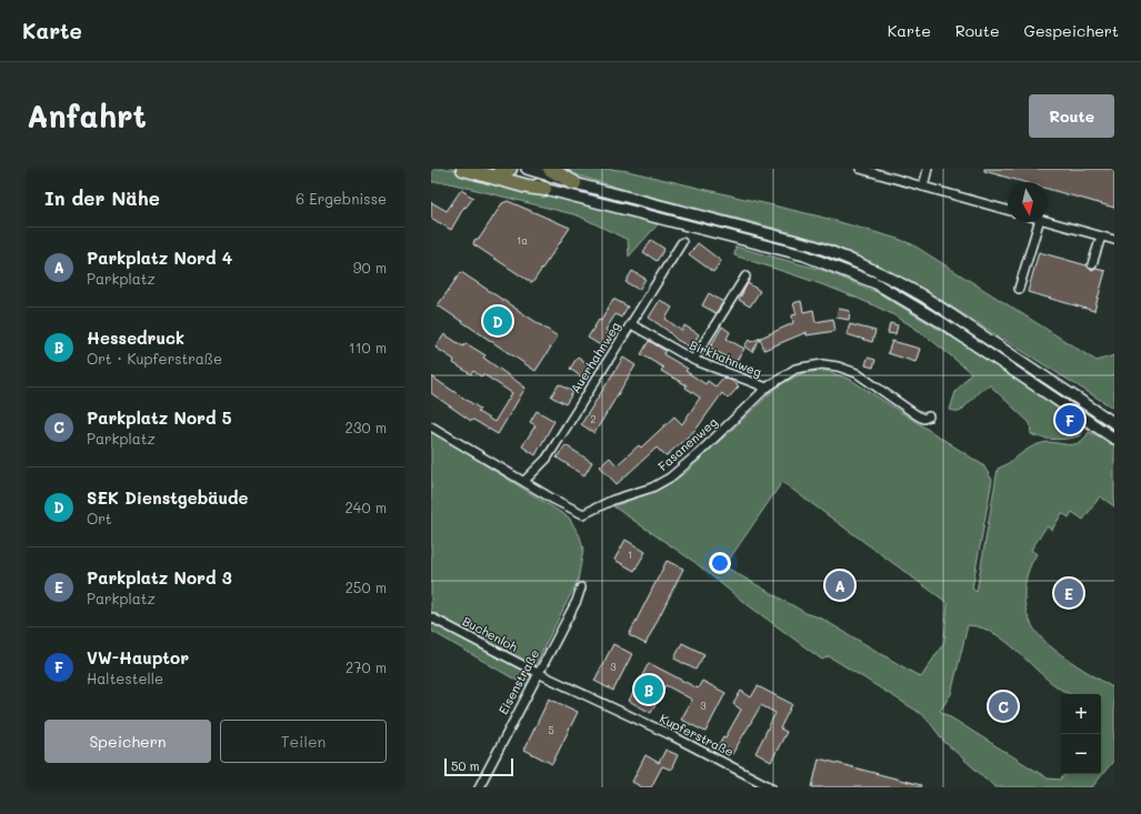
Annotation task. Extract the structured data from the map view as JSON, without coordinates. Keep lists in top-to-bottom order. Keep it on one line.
{"streets":{"street":["Auerhahnweg","Birkhahnweg","Fasanenweg","Buchenloh","Eisenstraße","Kupferstraße"]},"crossings":[["Auerhahnweg","Birkhahnweg"],["Auerhahnweg","Fasanenweg"],["Birkhahnweg","Fasanenweg"],["Buchenloh","Eisenstraße"],["Buchenloh","Kupferstraße"],["Eisenstraße","Kupferstraße"]],"house_numbers":["1a","2","1","3","3","5"],"scale_bar":"50 m","north":"bottom","page":{"header":"Karte","nav":["Karte","Route","Gespeichert"],"buttons":["Route",["Speichern","Teilen"]],"title":"Anfahrt","heading":["In der Nähe","6 Ergebnisse"],"list":[{"mark":"A","name":"Parkplatz Nord 4","note":"Parkplatz","value":"90 m"},{"mark":"B","name":"Hessedruck","note":"Ort · Kupferstraße","value":"110 m"},{"mark":"C","name":"Parkplatz Nord 5","note":"Parkplatz","value":"230 m"},{"mark":"D","name":"SEK Dienstgebäude","note":"Ort","value":"240 m"},{"mark":"E","name":"Parkplatz Nord 3","note":"Parkplatz","value":"250 m"},{"mark":"F","name":"VW-Hauptor","note":"Haltestelle","value":"270 m"}],"pins":["D","F","A","E","B","C"],"map_buttons":["+","−"],"scale":"50 m"}}
